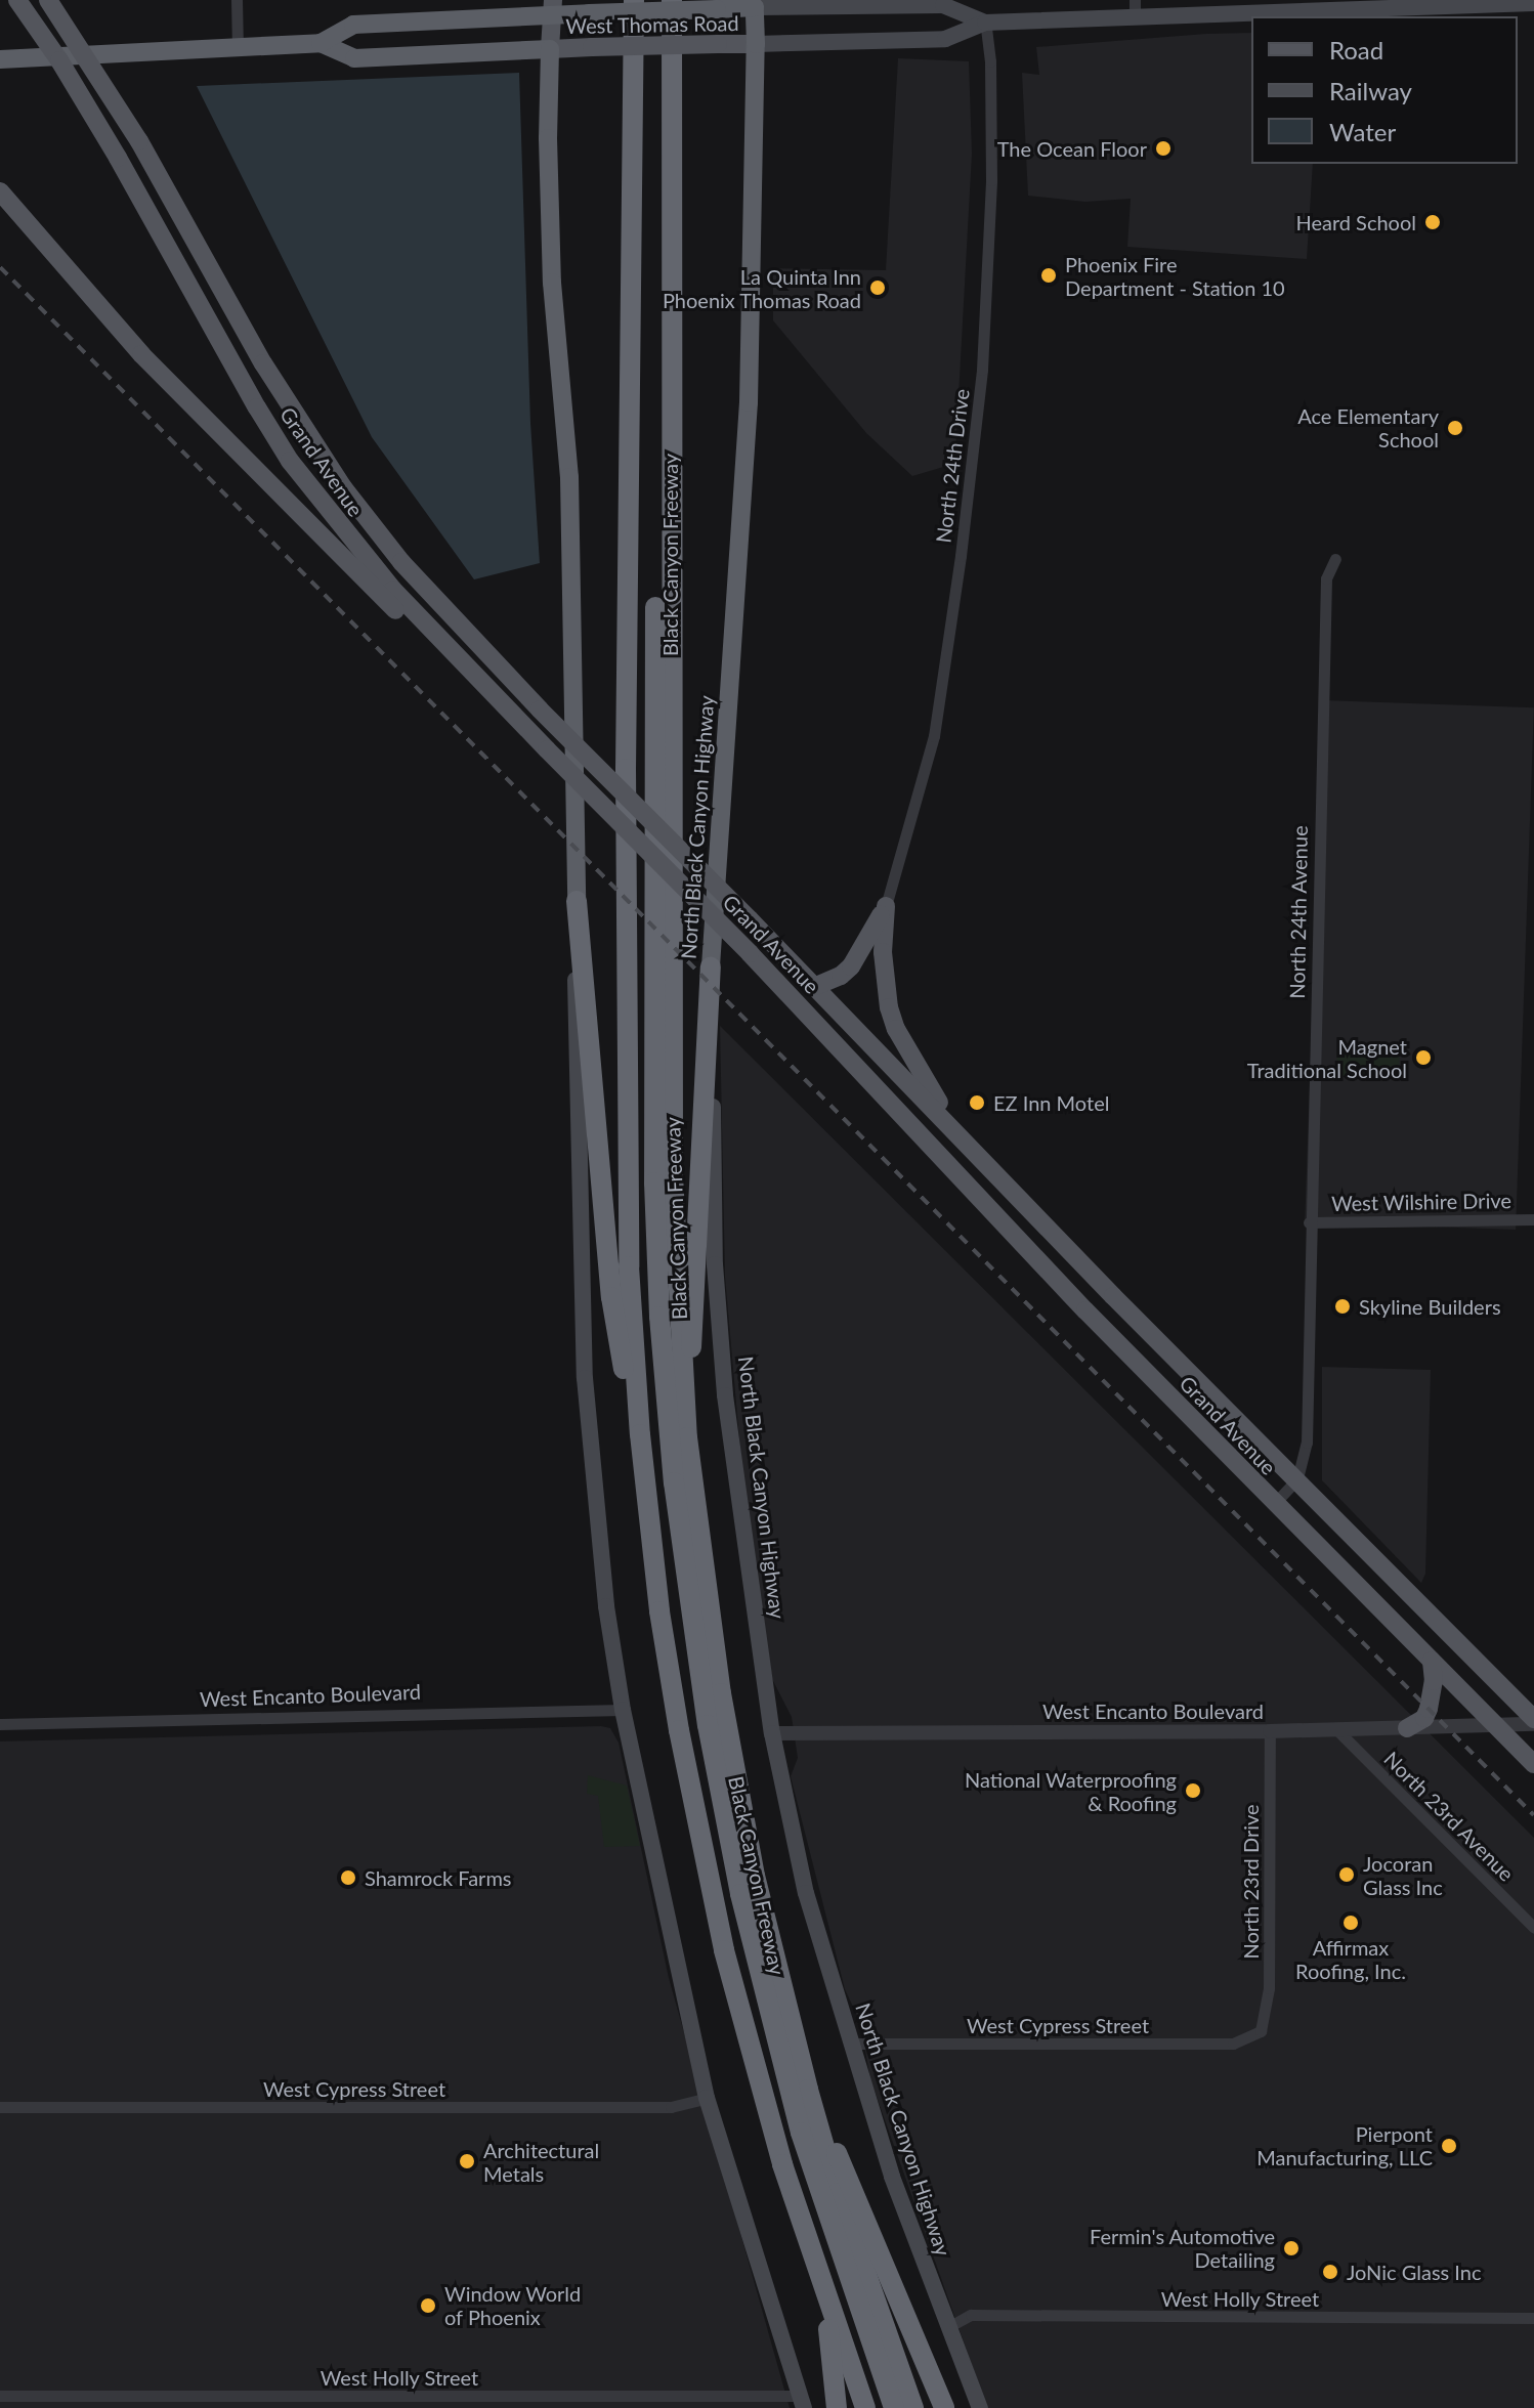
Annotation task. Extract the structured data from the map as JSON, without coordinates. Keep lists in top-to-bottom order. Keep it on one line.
{"streets":{"highway":["West Thomas Road","Black Canyon Freeway","North Black Canyon Highway"],"main road":["Grand Avenue"],"street":["North 24th Drive","North 24th Avenue","West Wilshire Drive","West Encanto Boulevard","North 23rd Avenue","North 23rd Drive","West Cypress Street","West Holly Street"]},"crossings":[["West Thomas Road","North 24th Drive"],["West Thomas Road","North Black Canyon Highway"],["Grand Avenue","North 24th Avenue"],["Grand Avenue","West Encanto Boulevard"],["North Black Canyon Highway","West Encanto Boulevard"],["North Black Canyon Highway","West Cypress Street"],["North Black Canyon Highway","West Holly Street"],["North 24th Avenue","West Wilshire Drive"],["West Encanto Boulevard","North 23rd Avenue"],["West Encanto Boulevard","North 23rd Drive"],["North 23rd Drive","West Cypress Street"]],"places":["The Ocean Floor","Heard School","Phoenix Fire Department - Station 10","La Quinta Inn Phoenix Thomas Road","Ace Elementary School","Magnet Traditional School","EZ Inn Motel","Skyline Builders","National Waterproofing & Roofing","Jocoran Glass Inc","Shamrock Farms","Affirmax Roofing, Inc.","Pierpont Manufacturing, LLC","Architectural Metals","Fermin's Automotive Detailing","JoNic Glass Inc","Window World of Phoenix"],"legend":["Road","Railway","Water"]}
